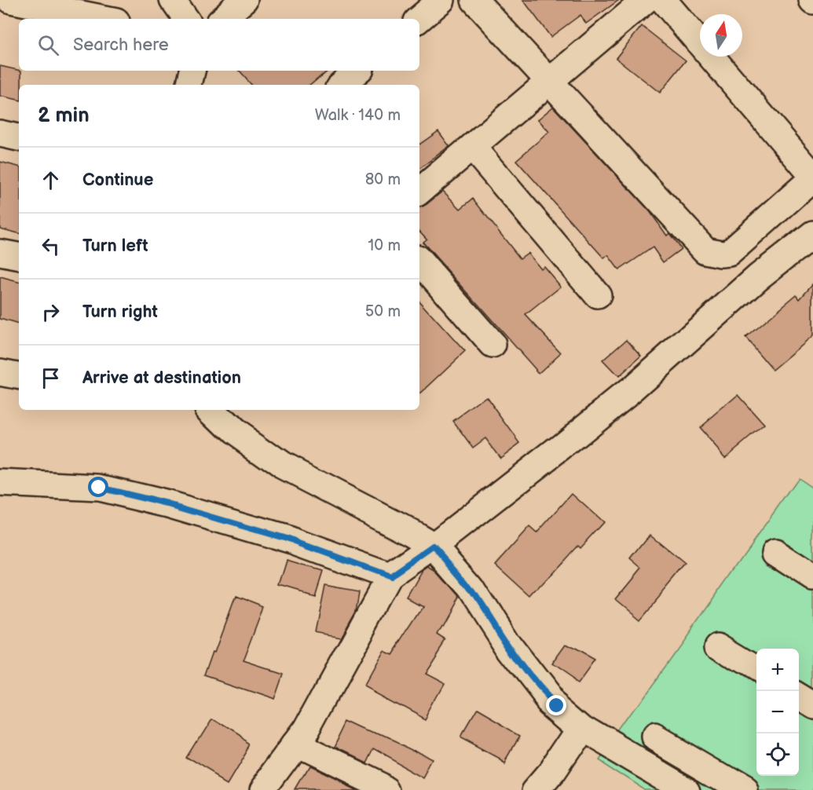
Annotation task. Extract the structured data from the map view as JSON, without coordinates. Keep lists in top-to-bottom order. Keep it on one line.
{"north":"top","page":{"search":"Search here","heading":["2 min","Walk · 140 m"],"list":[["Continue","80 m"],["Turn left","10 m"],["Turn right","50 m"],"Arrive at destination"],"map_buttons":["+","−"]}}
